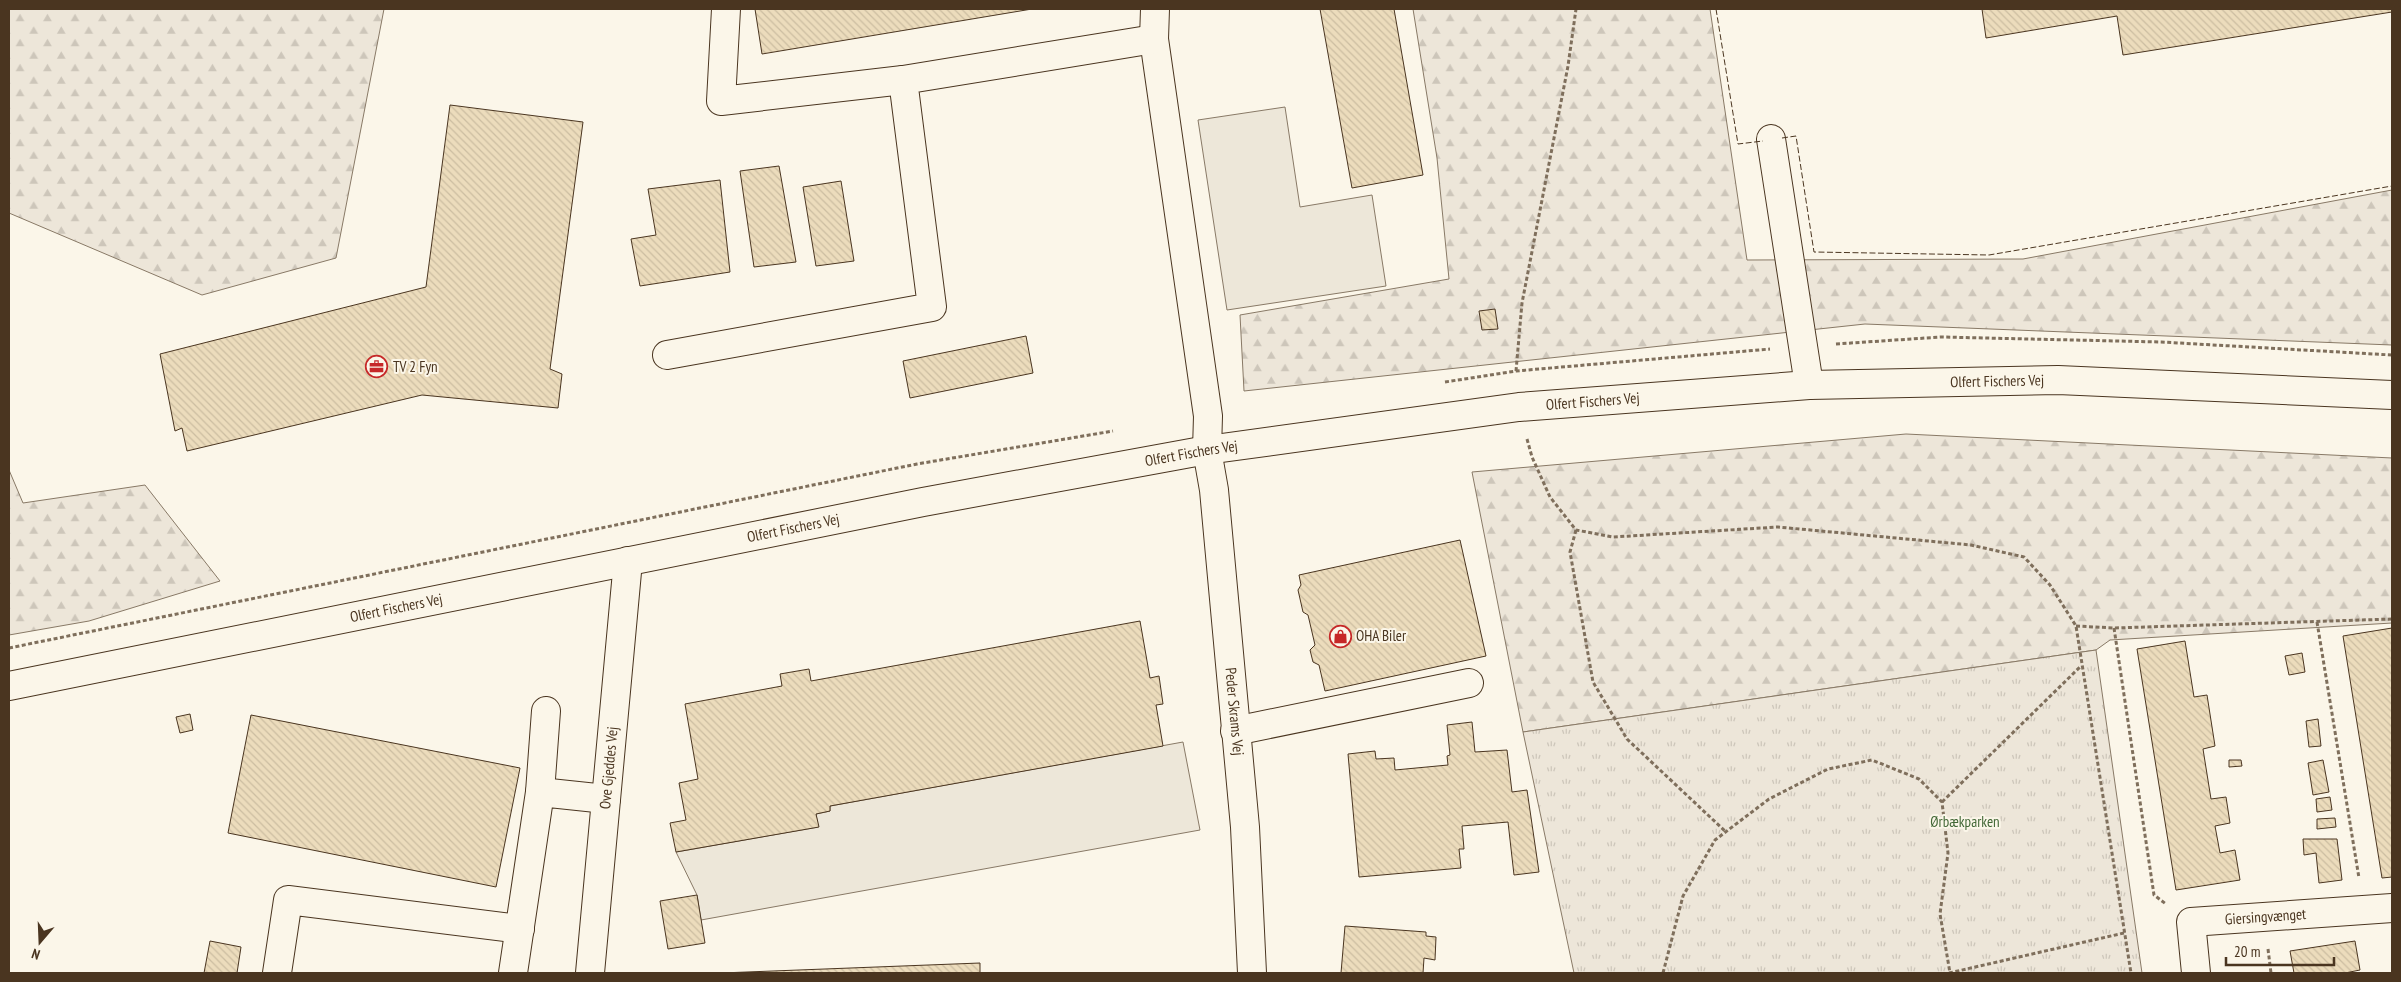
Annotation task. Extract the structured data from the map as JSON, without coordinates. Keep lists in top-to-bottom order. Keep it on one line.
{"streets":{"street":["Olfert Fischers Vej","Peder Skrams Vej","Ove Gjeddes Vej","Giersingvænget"]},"crossings":[["Olfert Fischers Vej","Peder Skrams Vej"],["Olfert Fischers Vej","Ove Gjeddes Vej"]],"parks":["Ørbækparken"],"places":{"office":["TV 2 Fyn"],"shop":["OHA Biler"]},"scale_bar":"20 m","north":"bottom"}
